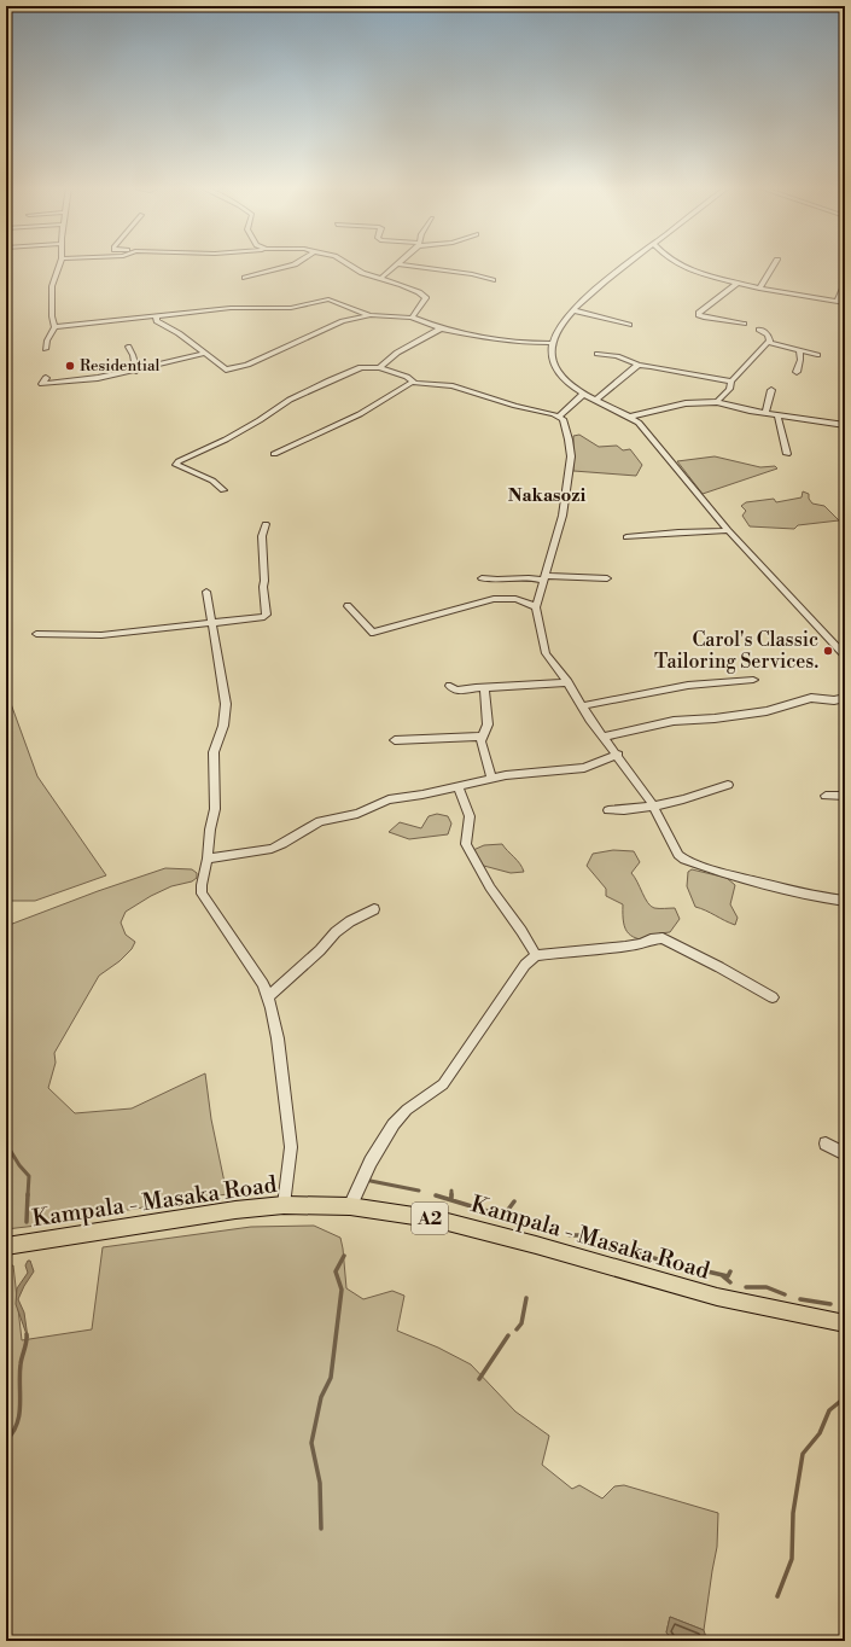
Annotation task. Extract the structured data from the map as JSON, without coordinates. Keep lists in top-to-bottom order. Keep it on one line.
{"streets":{"main road":["Kampala - Masaka Road","A2"]},"districts":["Nakasozi"],"places":["Residential","Carol's Classic Tailoring Services."]}
